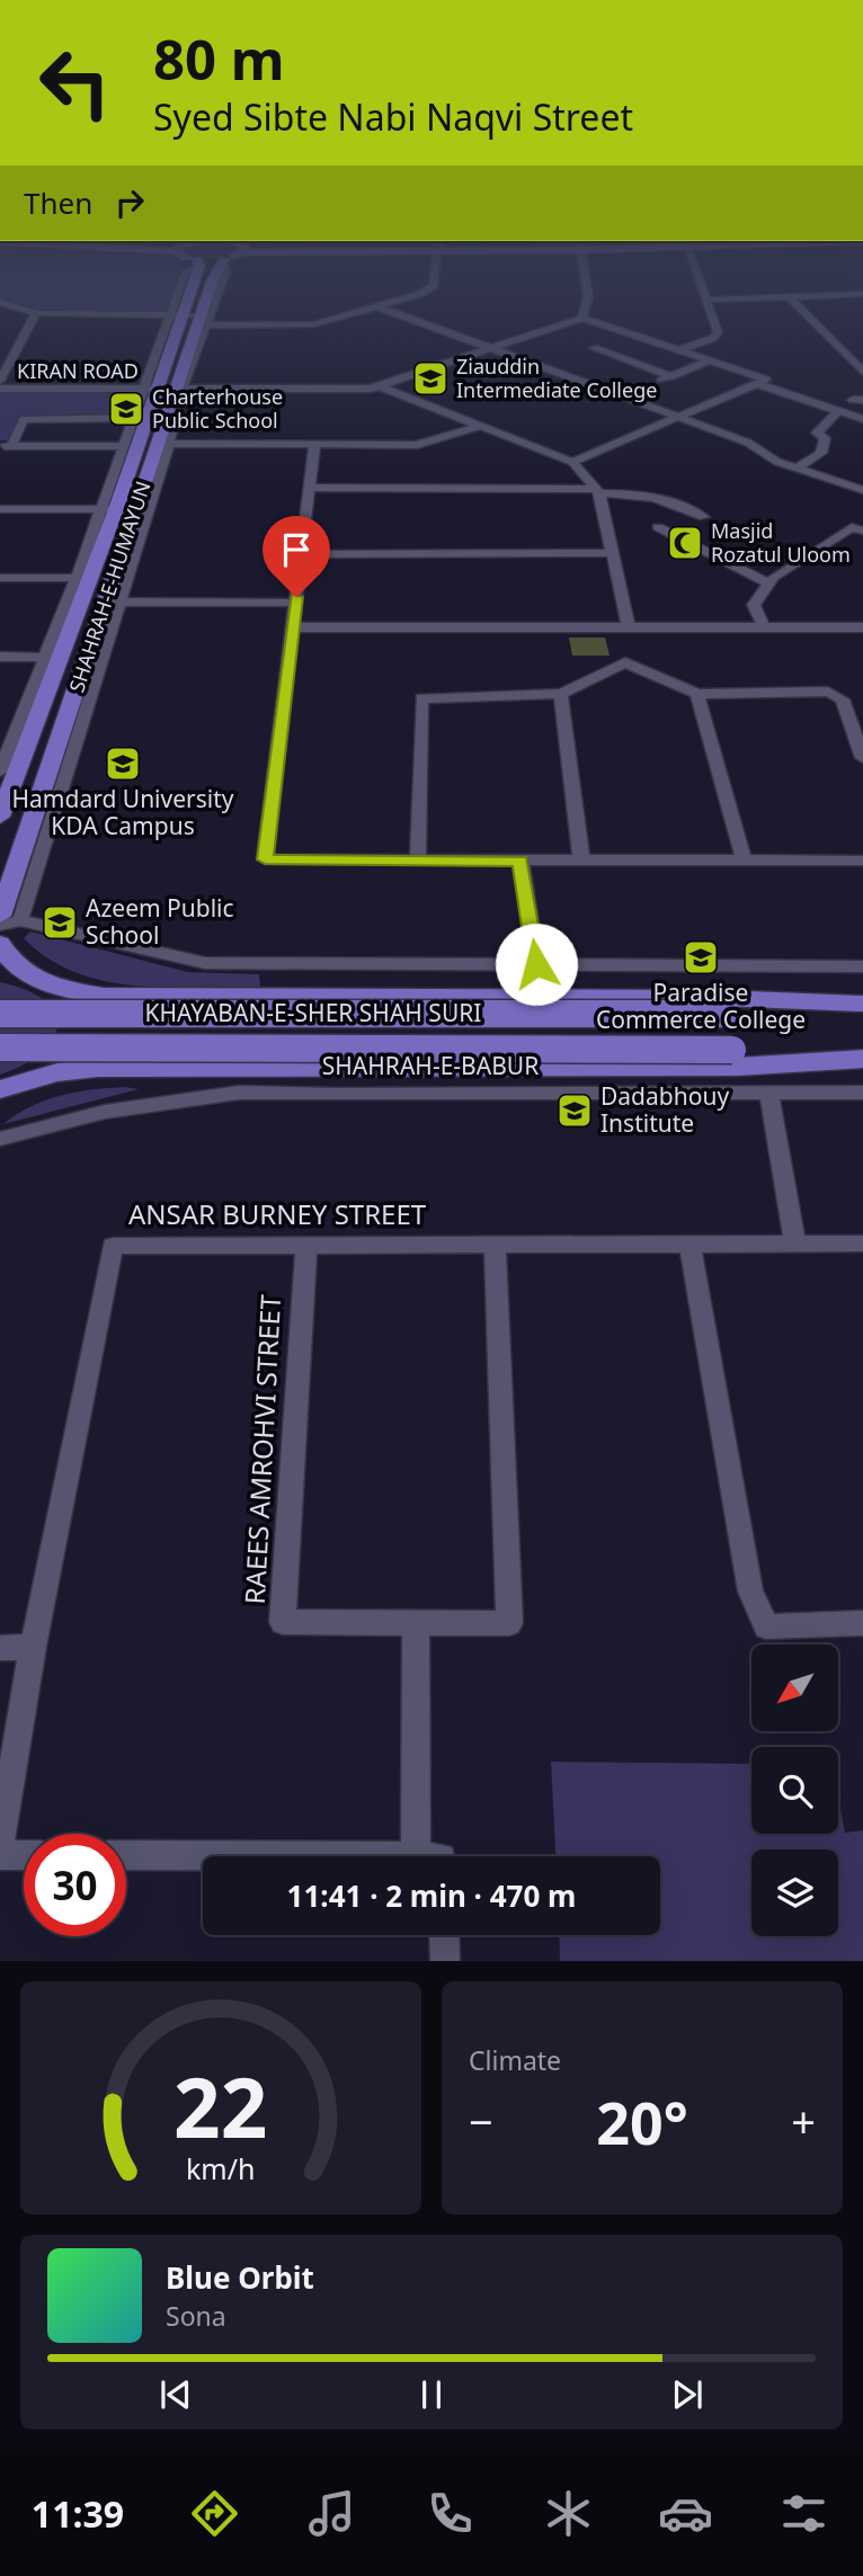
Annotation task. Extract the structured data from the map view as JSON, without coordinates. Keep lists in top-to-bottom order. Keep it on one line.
{"streets":{"main road":["SHAHRAH-E-HUMAYUN","KHAYABAN-E-SHER SHAH SURI","SHAHRAH-E-BABUR"],"street":["KIRAN ROAD","ANSAR BURNEY STREET","RAEES AMROHVI STREET"]},"crossings":[["KIRAN ROAD","SHAHRAH-E-HUMAYUN"],["ANSAR BURNEY STREET","RAEES AMROHVI STREET"]],"places":{"school or university":["Ziauddin Intermediate College","Charterhouse Public School","Hamdard University KDA Campus","Azeem Public School","Paradise Commerce College","Dadabhouy Institute"],"mosque":["Masjid Rozatul Uloom"]},"north":"bottom left","page":{"turn":["80 m","Syed Sibte Nabi Naqvi Street"],"then":"Then","limit":"30","trip":"11:41 · 2 min · 470 m","tile":"Climate","heat":["−","20°","+"],"song":["Blue Orbit","Sona"],"tabs":"11:39","gauge":["22","km/h"]}}
